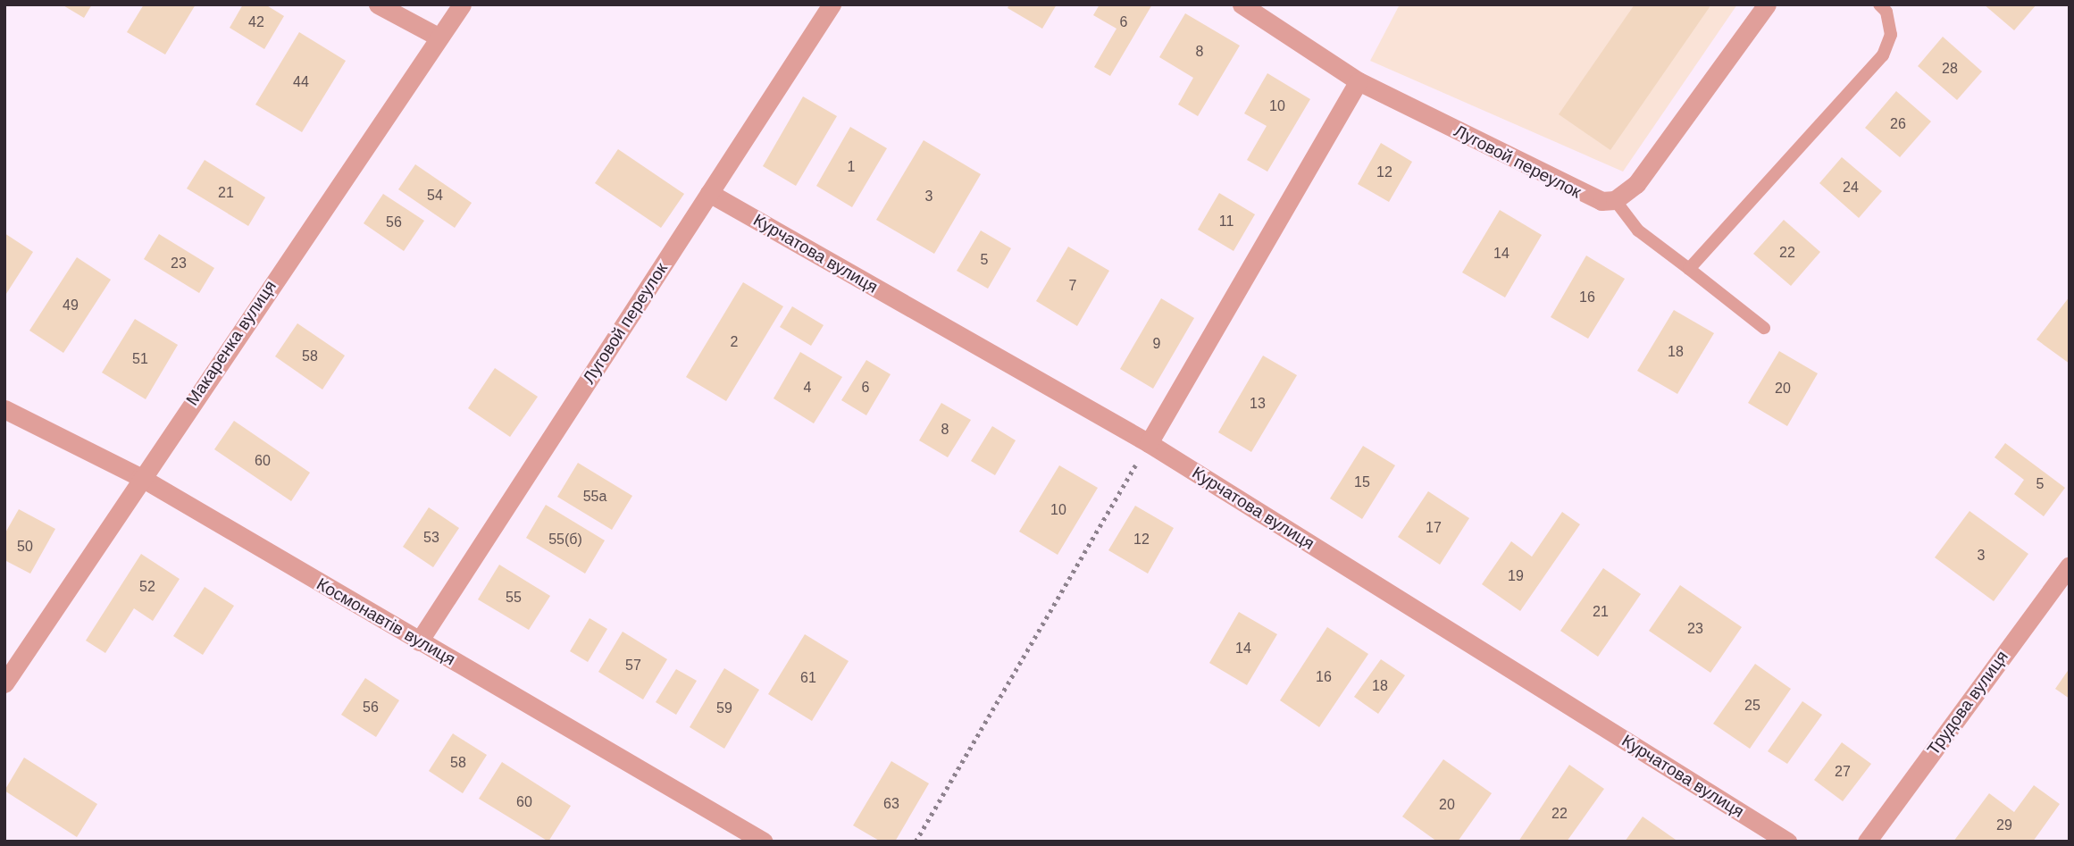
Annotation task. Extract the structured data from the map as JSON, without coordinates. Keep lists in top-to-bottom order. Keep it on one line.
{"streets":{"street":["Луговой переулок","Курчатова вулиця","Макаренка вулиця","Космонавтів вулиця","Трудова вулиця"]},"crossings":[["Луговой переулок","Курчатова вулиця"],["Луговой переулок","Космонавтів вулиця"],["Макаренка вулиця","Космонавтів вулиця"]],"house_numbers":["42","6","8","28","44","10","26","1","12","24","21","54","3","11","56","22","14","5","23","7","16","49","2","9","18","58","51","4","6","20","13","8","60","15","5","55а","10","17","53","55(б)","12","50","3","19","52","55","21","23","14","57","16","61","18","25","56","59","58","27","60","63","20","22","29"]}
